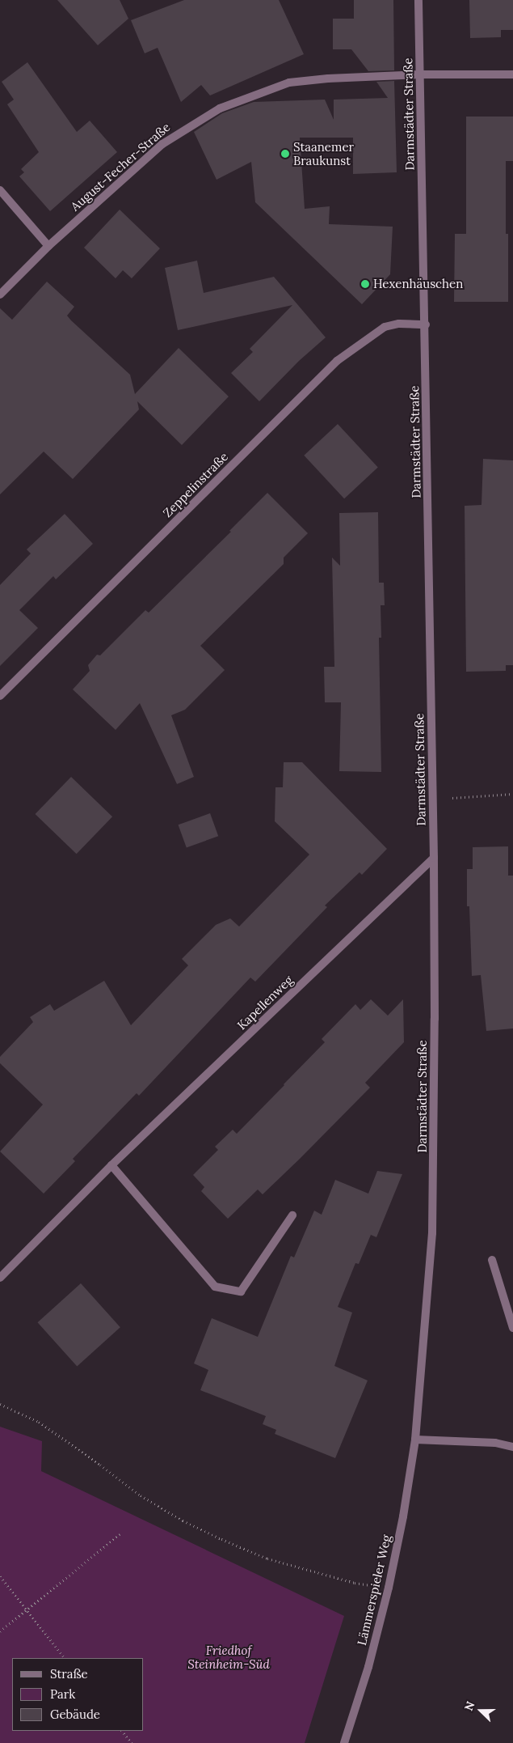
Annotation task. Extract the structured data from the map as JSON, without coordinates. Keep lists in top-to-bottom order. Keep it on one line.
{"streets":{"street":["Darmstädter Straße","August-Fecher-Straße","Zeppelinstraße","Kapellenweg","Lämmerspieler Weg"]},"crossings":[["Darmstädter Straße","August-Fecher-Straße"],["Darmstädter Straße","Zeppelinstraße"],["Darmstädter Straße","Kapellenweg"],["Darmstädter Straße","Lämmerspieler Weg"]],"parks":["Friedhof Steinheim-Süd"],"places":["Staanemer Braukunst","Hexenhäuschen"],"legend":["Straße","Park","Gebäude"],"north":"left"}
